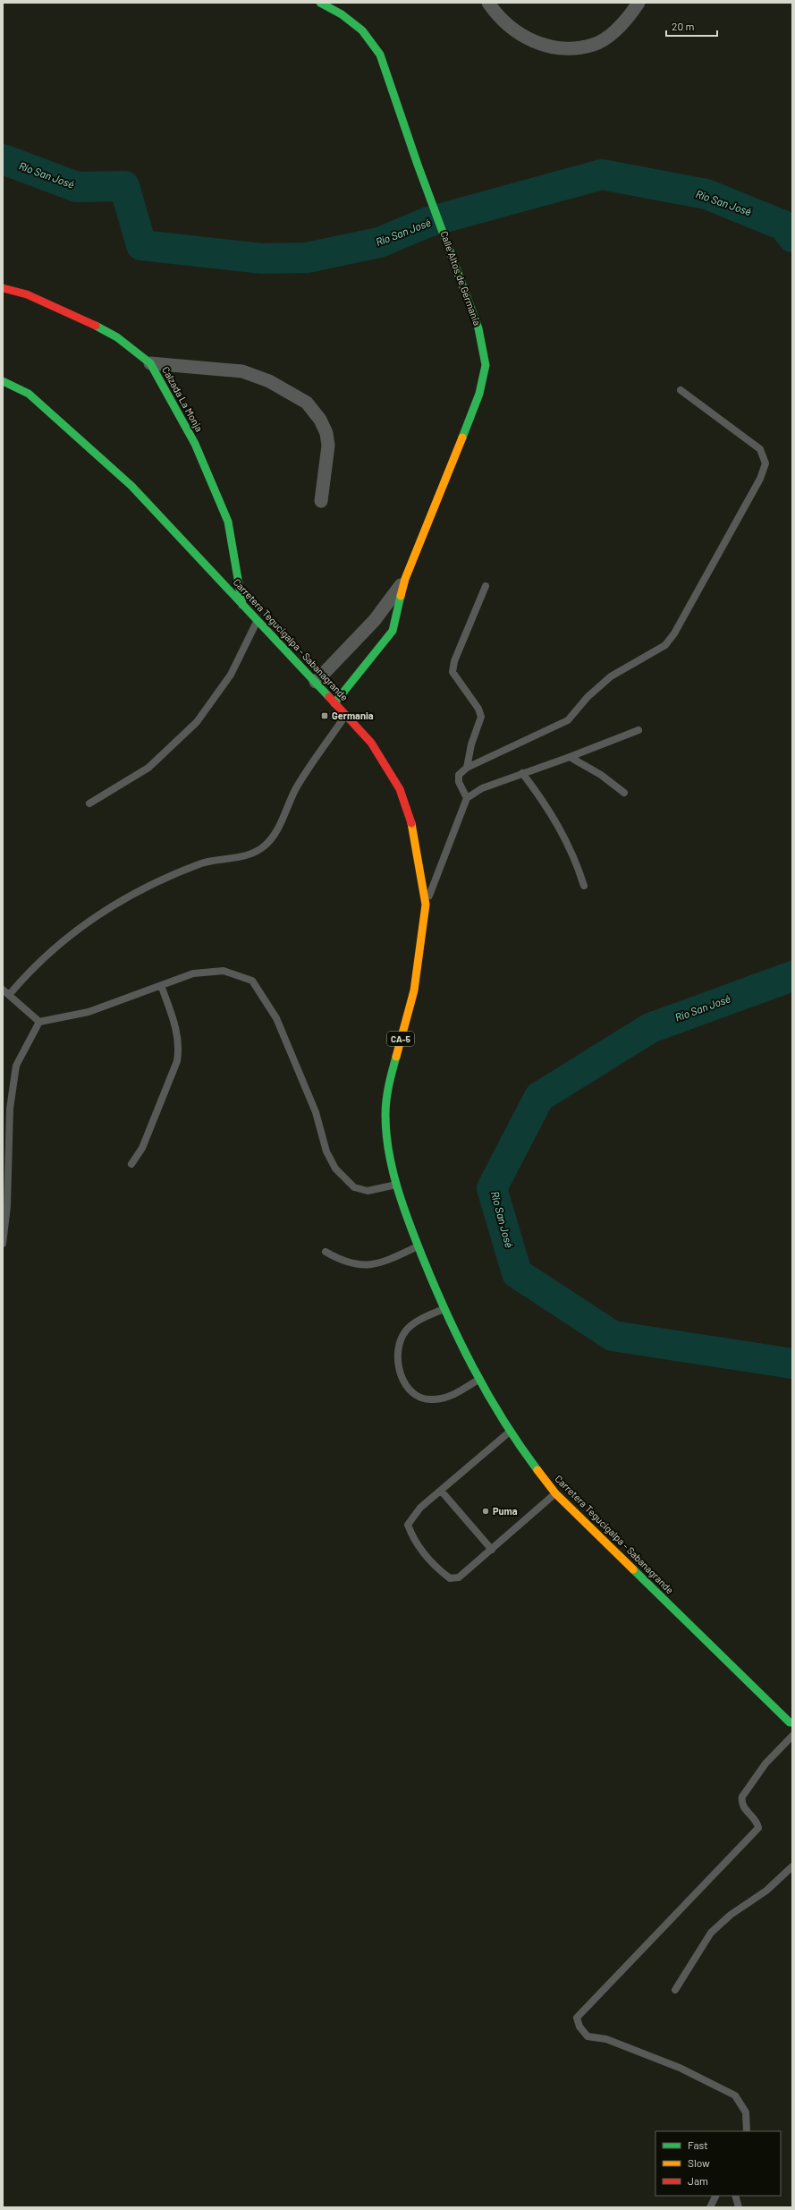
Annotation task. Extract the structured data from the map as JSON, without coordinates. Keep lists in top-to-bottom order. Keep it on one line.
{"streets":{"main road":["Calle Altos de Germania","Calzada La Monja","Carretera Tegucigalpa - Sabanagrande","CA-5"]},"crossings":[["Calle Altos de Germania","Carretera Tegucigalpa - Sabanagrande"],["Calzada La Monja","Carretera Tegucigalpa - Sabanagrande"]],"water":["Río San José"],"places":{"transit":["Germania"],"other":["Puma"]},"legend":["Fast","Slow","Jam"],"scale_bar":"20 m"}
